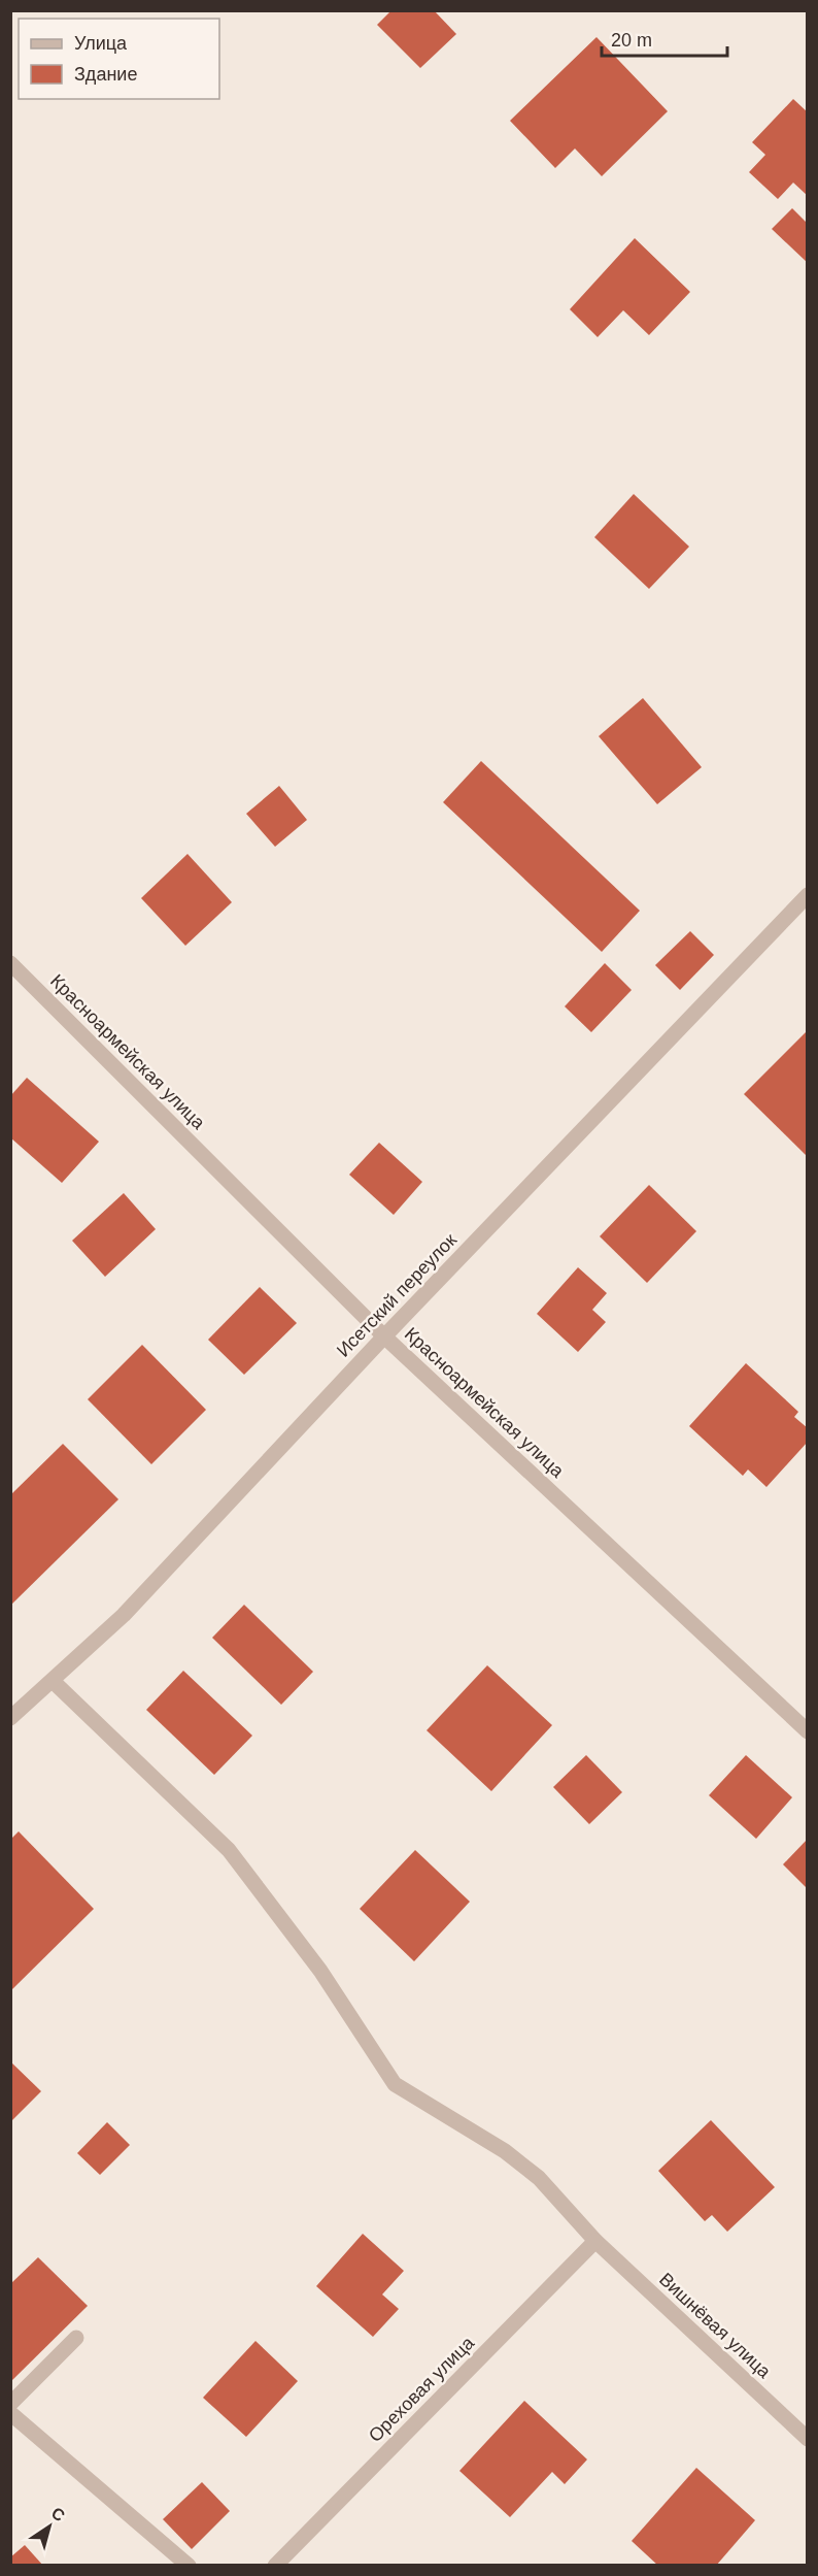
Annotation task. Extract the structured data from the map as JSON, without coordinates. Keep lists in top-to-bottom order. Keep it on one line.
{"streets":{"street":["Красноармейская улица","Исетский переулок","Вишнёвая улица","Ореховая улица"]},"crossings":[["Красноармейская улица","Исетский переулок"],["Исетский переулок","Вишнёвая улица"],["Вишнёвая улица","Ореховая улица"]],"legend":["Улица","Здание"],"scale_bar":"20 m","north":"top right"}
